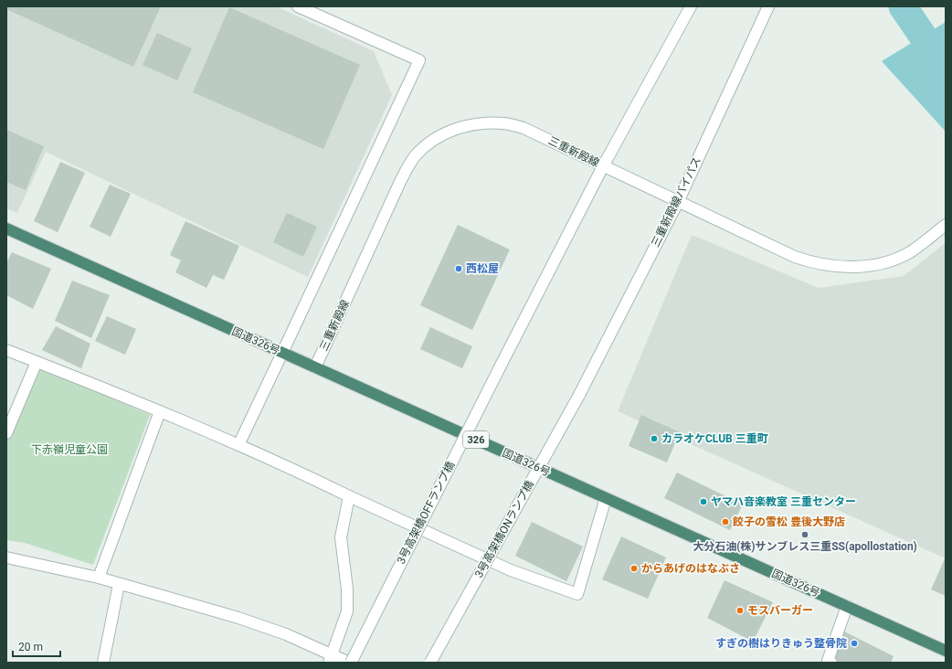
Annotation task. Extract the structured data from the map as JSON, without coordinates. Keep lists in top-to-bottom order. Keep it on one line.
{"streets":{"highway":["国道326号","326"],"main road":["三重新殿線","三重新殿線バイパス","3号高架橋OFFランプ橋","3号高架橋ONランプ橋"]},"crossings":[["三重新殿線","三重新殿線バイパス"],["三重新殿線","国道326号"],["三重新殿線","3号高架橋OFFランプ橋"],["三重新殿線バイパス","3号高架橋ONランプ橋"]],"parks":["下赤嶺児童公園"],"places":["西松屋","カラオケCLUB 三重町","ヤマハ音楽教室 三重センター","餃子の雪松 豊後大野店","大分石油(株)サンブレス三重SS(apollostation)","からあげのはなぶさ","モスバーガー","すぎの樹はりきゅう整骨院"],"scale_bar":"20 m"}
